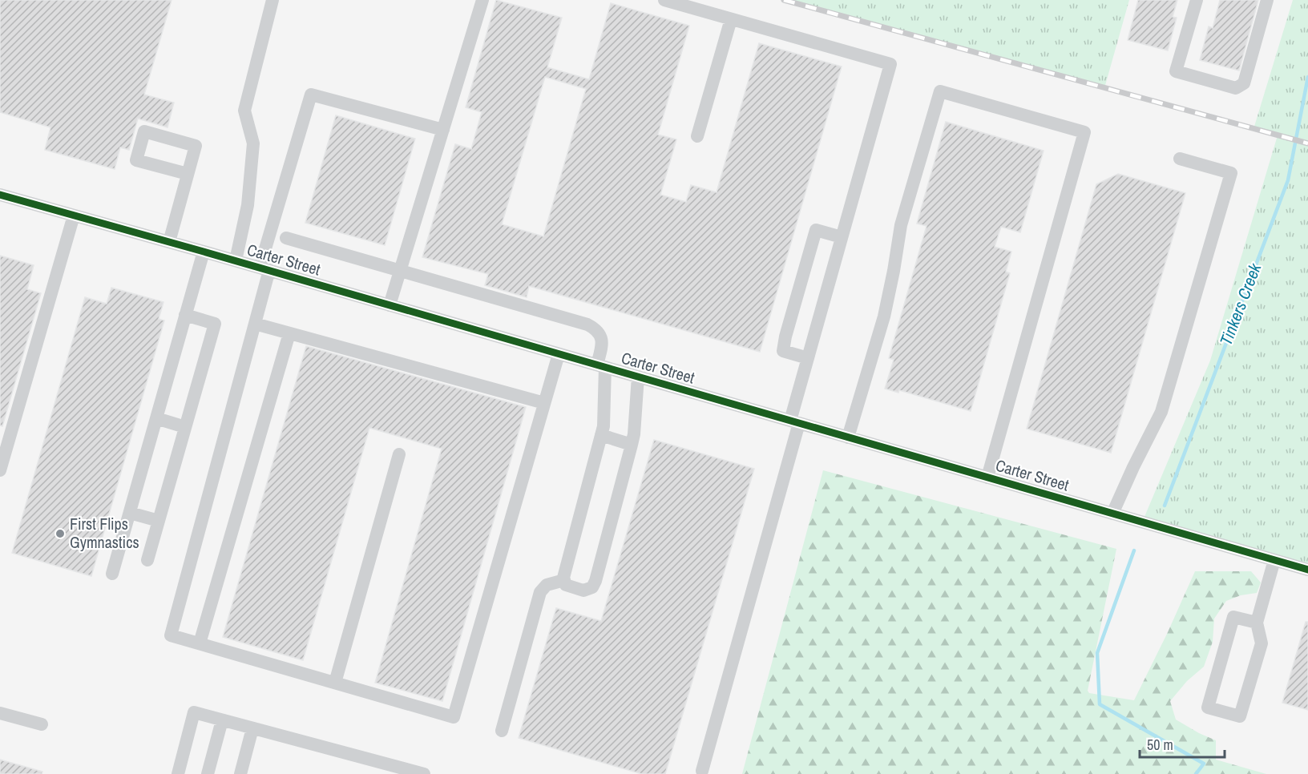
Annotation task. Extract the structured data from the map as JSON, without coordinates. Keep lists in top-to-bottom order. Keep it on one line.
{"streets":{"street":["Carter Street"]},"water":["Tinkers Creek"],"places":["First Flips Gymnastics"],"scale_bar":"50 m"}
